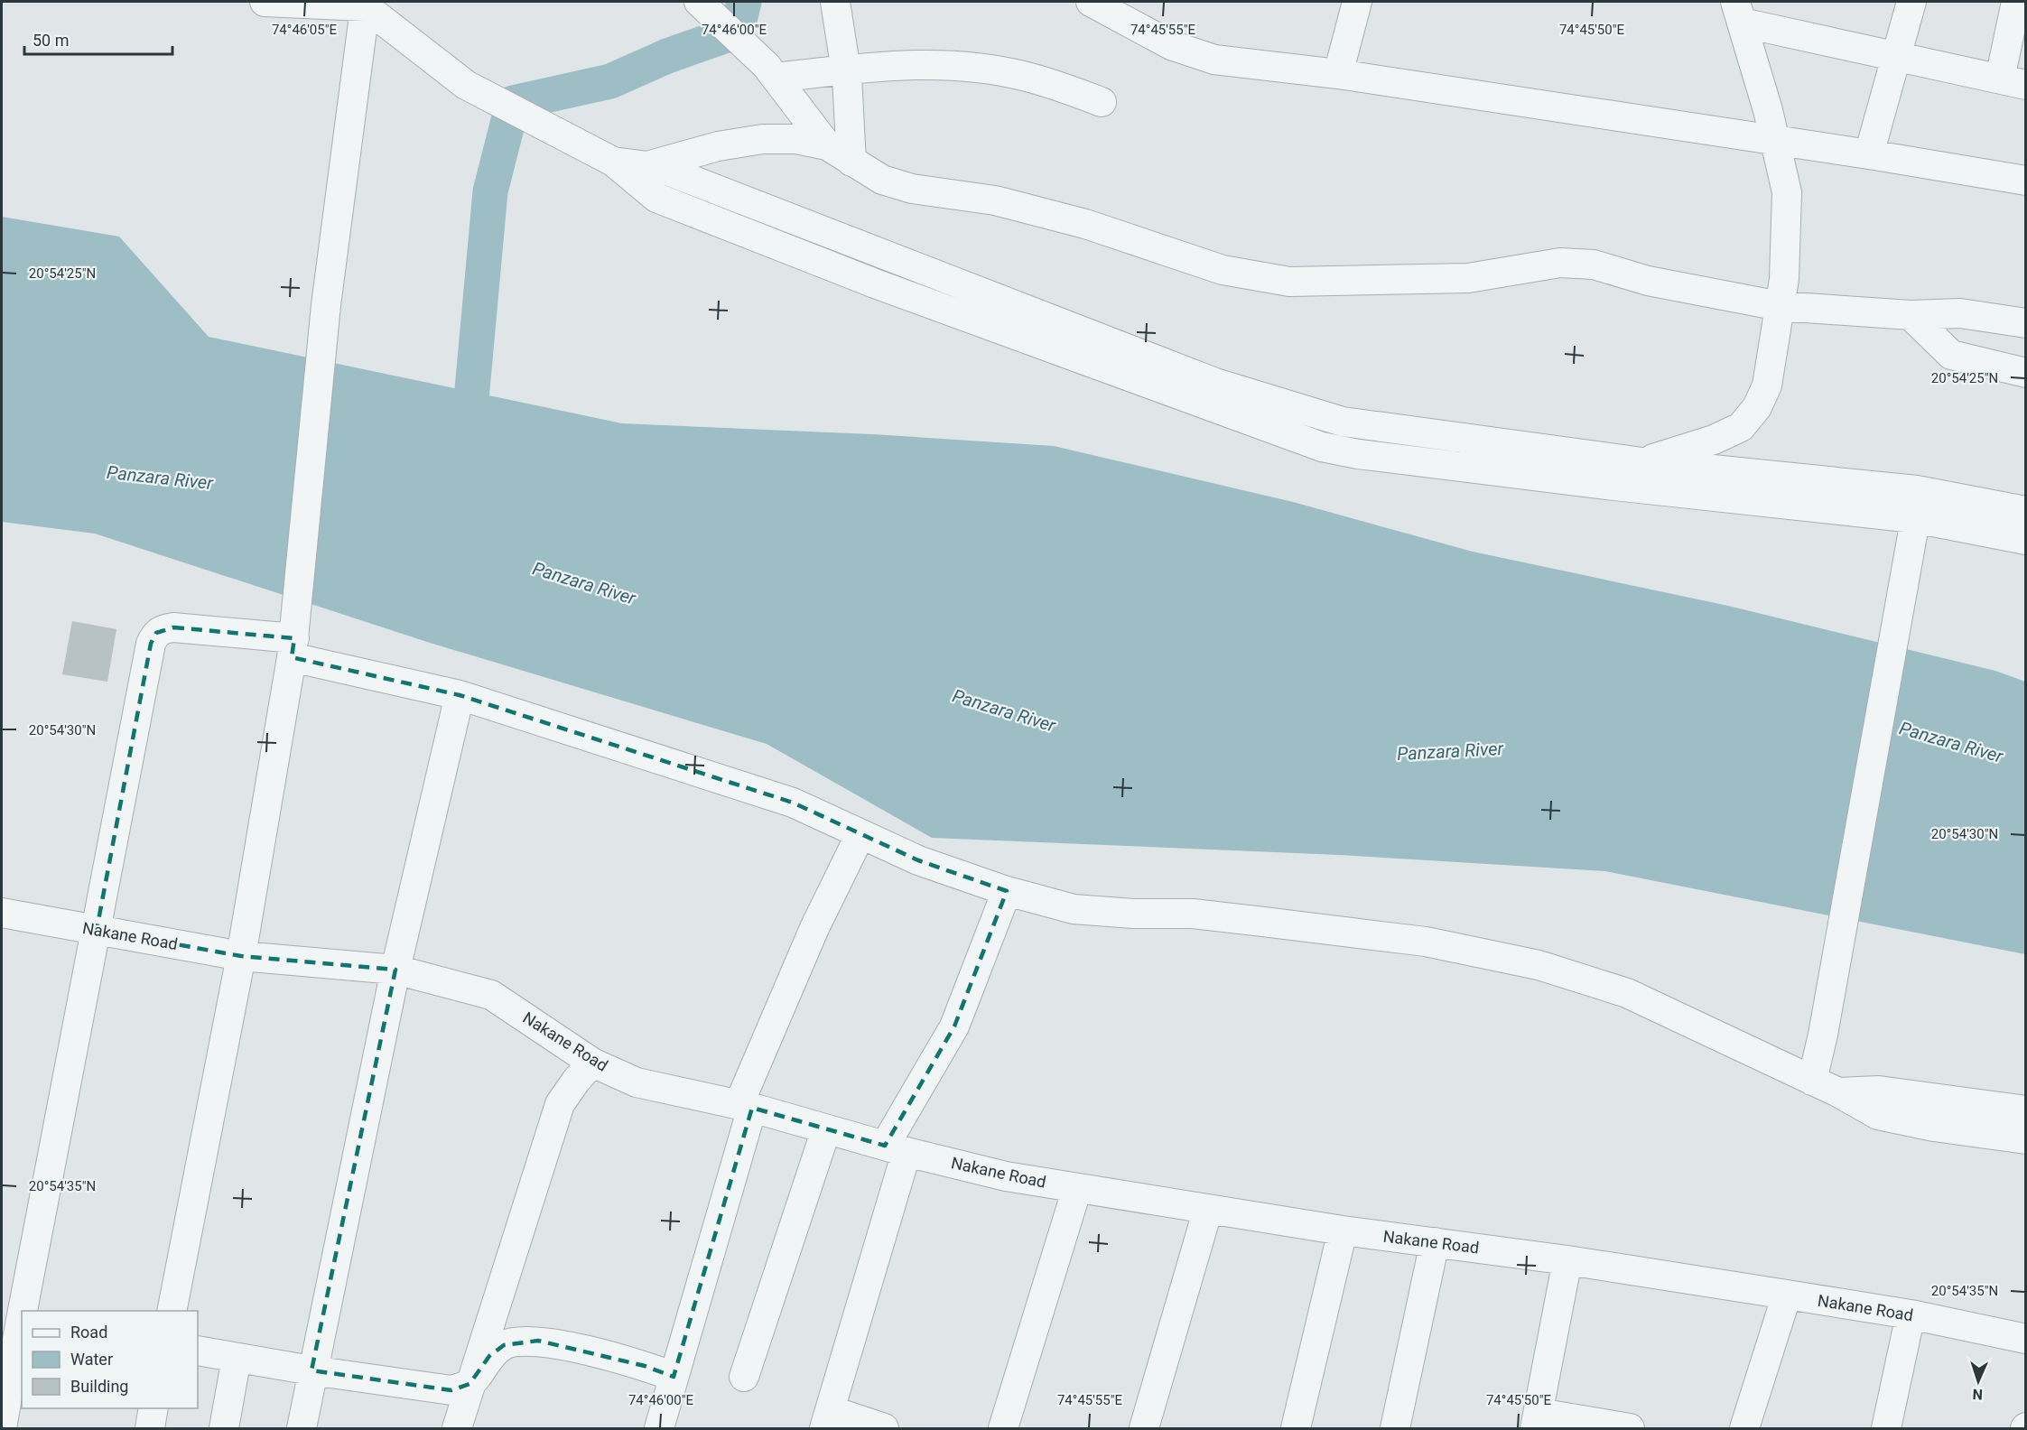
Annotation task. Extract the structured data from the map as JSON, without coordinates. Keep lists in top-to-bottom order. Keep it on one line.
{"streets":{"street":["Nakane Road"]},"water":["Panzara River"],"legend":["Road","Water","Building"],"scale_bar":"50 m","north":"bottom","coordinates":["74°46'05\"E","74°46'00\"E","74°45'55\"E","74°45'50\"E","20°54'25\"N","20°54'30\"N","20°54'35\"N"]}
